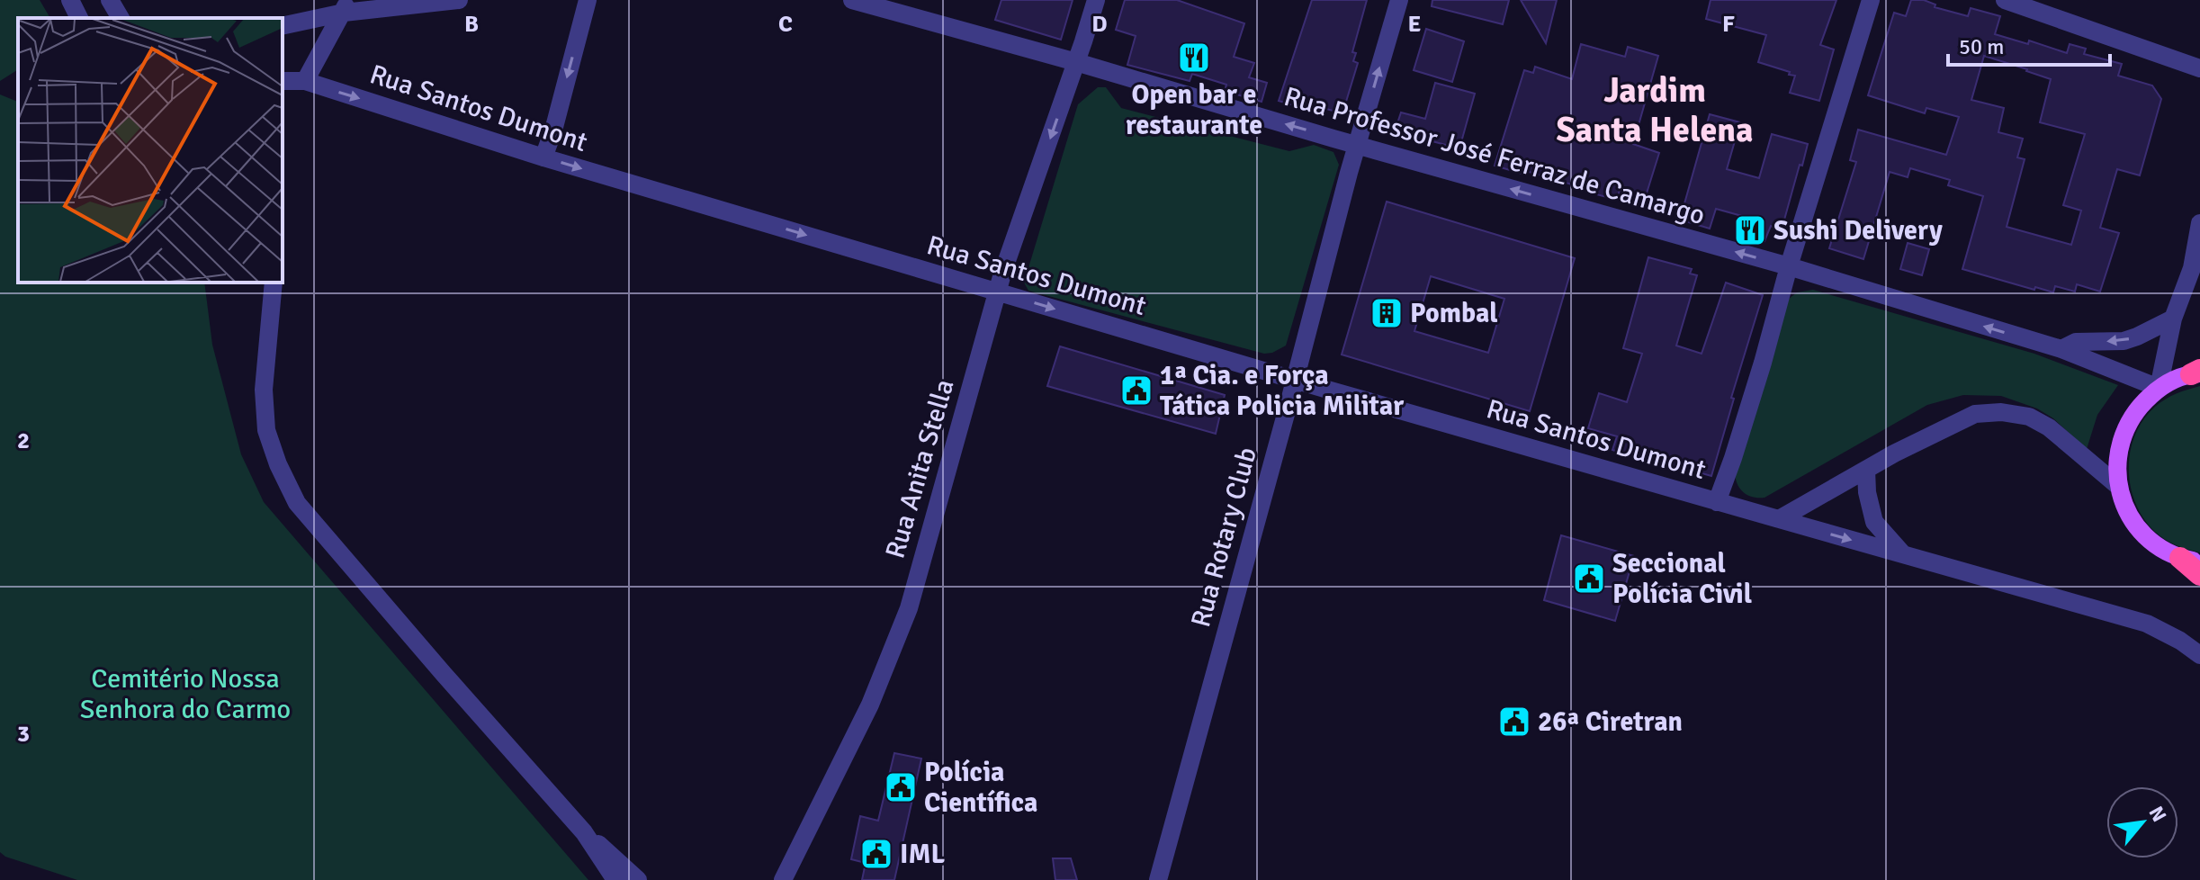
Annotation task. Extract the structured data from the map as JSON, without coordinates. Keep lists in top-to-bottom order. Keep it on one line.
{"streets":{"street":["Rua Santos Dumont","Rua Professor José Ferraz de Camargo","Rua Anita Stella","Rua Rotary Club"]},"crossings":[["Rua Santos Dumont","Rua Anita Stella"],["Rua Santos Dumont","Rua Rotary Club"],["Rua Professor José Ferraz de Camargo","Rua Anita Stella"],["Rua Professor José Ferraz de Camargo","Rua Rotary Club"]],"one_way":["Rua Santos Dumont","Rua Professor José Ferraz de Camargo"],"districts":["Jardim Santa Helena"],"parks":["Cemitério Nossa Senhora do Carmo"],"places":{"restaurant":["Open bar e restaurante","Sushi Delivery"],"building":["Pombal"],"public building":["1ª Cia. e Força Tática Policia Militar","Seccional Polícia Civil","26ª Ciretran","Polícia Científica","IML"]},"scale_bar":"50 m","north":"top right","grid":{"columns":["B","C","D","E","F"],"rows":["2","3"]}}
